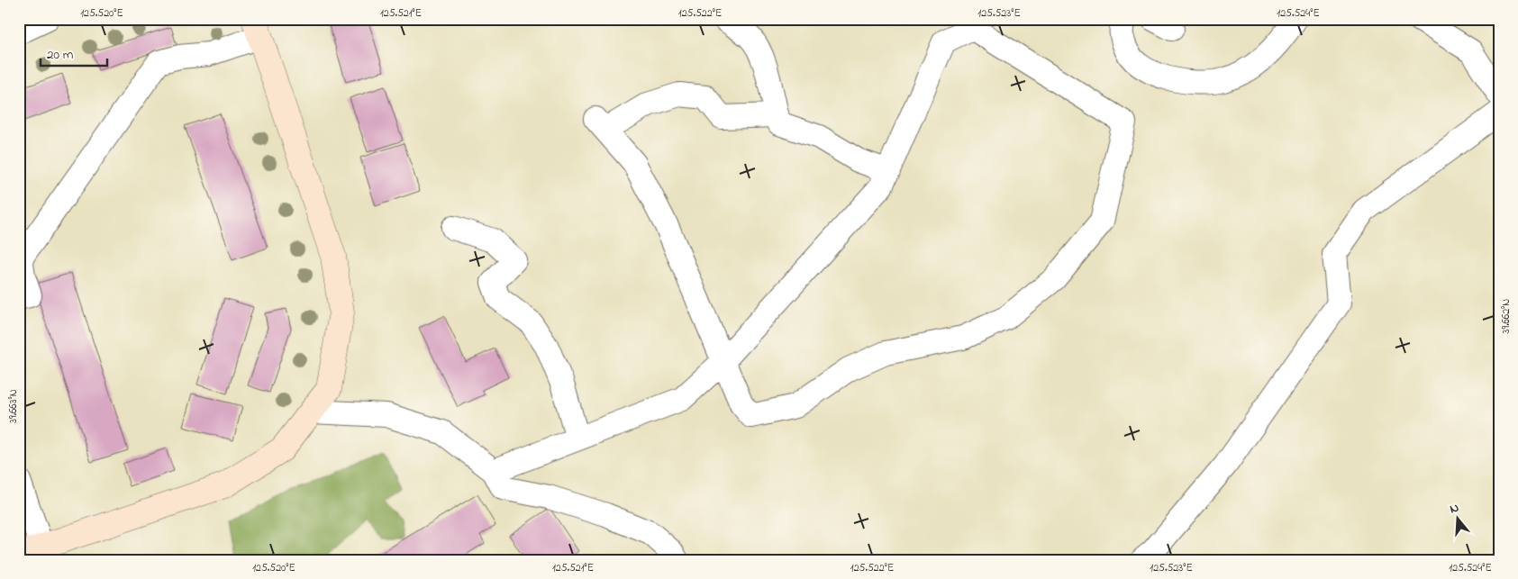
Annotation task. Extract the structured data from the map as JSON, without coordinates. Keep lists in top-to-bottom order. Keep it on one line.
{"scale_bar":"20 m","north":"top","coordinates":["125.520°E","125.521°E","125.522°E","125.523°E","125.524°E","39.662°N","39.663°N"]}
